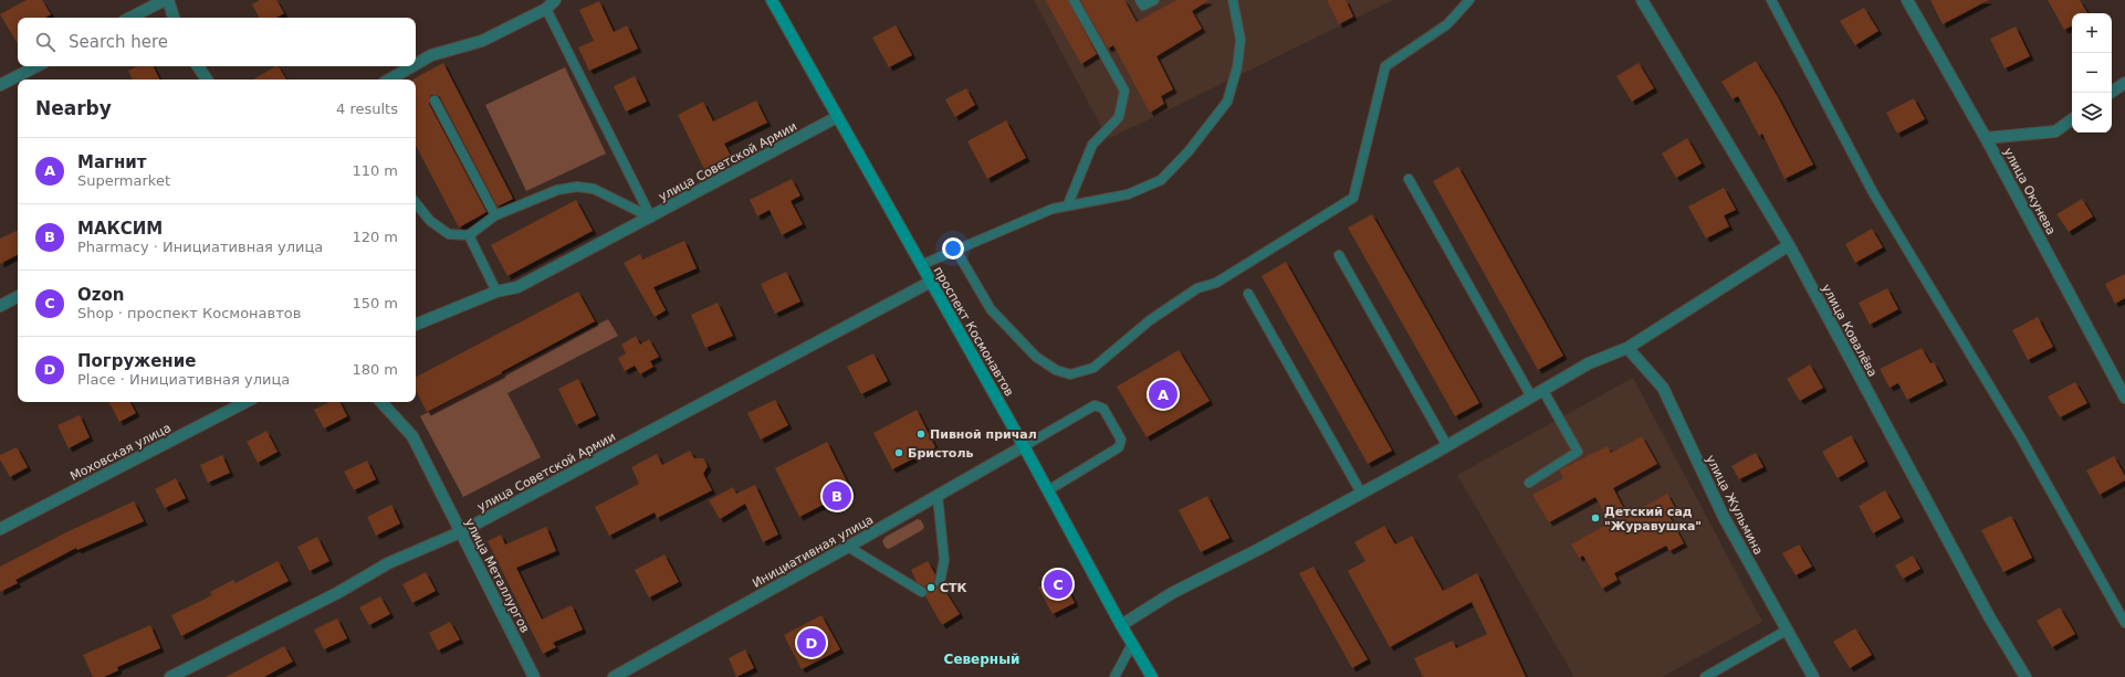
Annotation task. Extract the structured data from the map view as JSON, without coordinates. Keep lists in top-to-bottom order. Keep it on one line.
{"streets":{"main road":["проспект Космонавтов"],"street":["улица Советской Армии","улица Окунева","улица Ковалёва","Моховская улица","улица Жульмина","Инициативная улица","улица Металлургов"]},"crossings":[["улица Советской Армии","проспект Космонавтов"],["улица Советской Армии","улица Металлургов"],["проспект Космонавтов","Инициативная улица"]],"districts":["Северный"],"places":["Пивной причал","Бристоль","Детский сад \"Журавушка\"","СТК"],"page":{"map_buttons":["+","−"],"search":"Search here","heading":["Nearby","4 results"],"list":[{"mark":"A","name":"Магнит","note":"Supermarket","value":"110 m"},{"mark":"B","name":"МАКСИМ","note":"Pharmacy · Инициативная улица","value":"120 m"},{"mark":"C","name":"Ozon","note":"Shop · проспект Космонавтов","value":"150 m"},{"mark":"D","name":"Погружение","note":"Place · Инициативная улица","value":"180 m"}],"pins":["A","B","C","D"]}}
